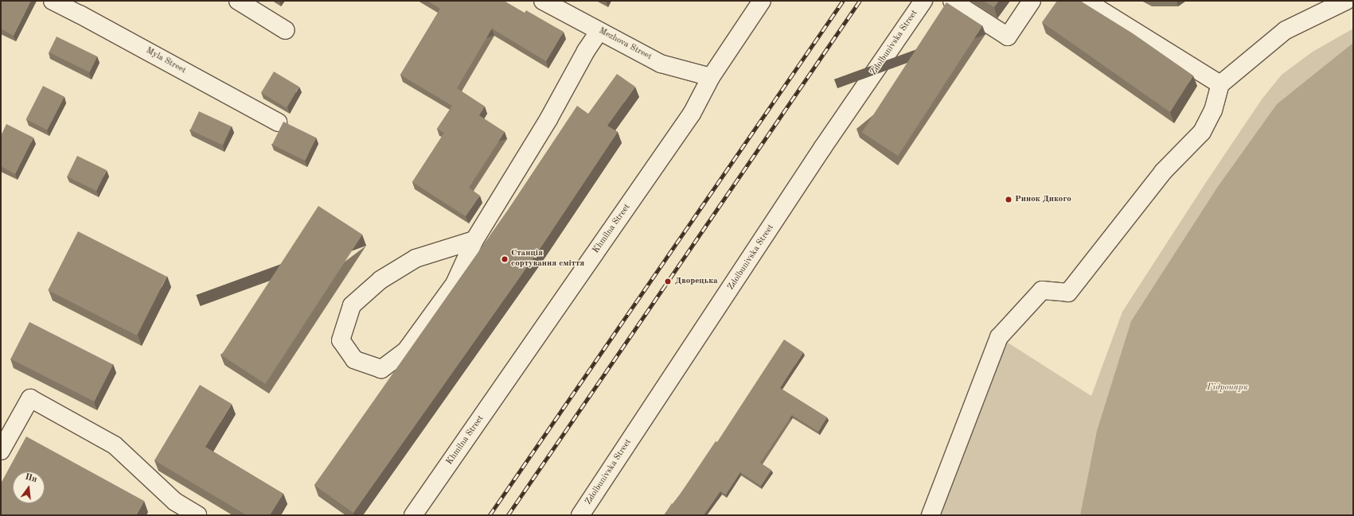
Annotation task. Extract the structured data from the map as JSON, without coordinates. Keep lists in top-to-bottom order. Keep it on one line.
{"streets":{"street":["Zdolbunivska Street","Mezhova Street","Myla Street","Khmilna Street"]},"crossings":[["Mezhova Street","Khmilna Street"]],"parks":["Гідропарк"],"places":["Ринок Дикого","Станція сортування сміття","Дворецька"],"north":"top"}
